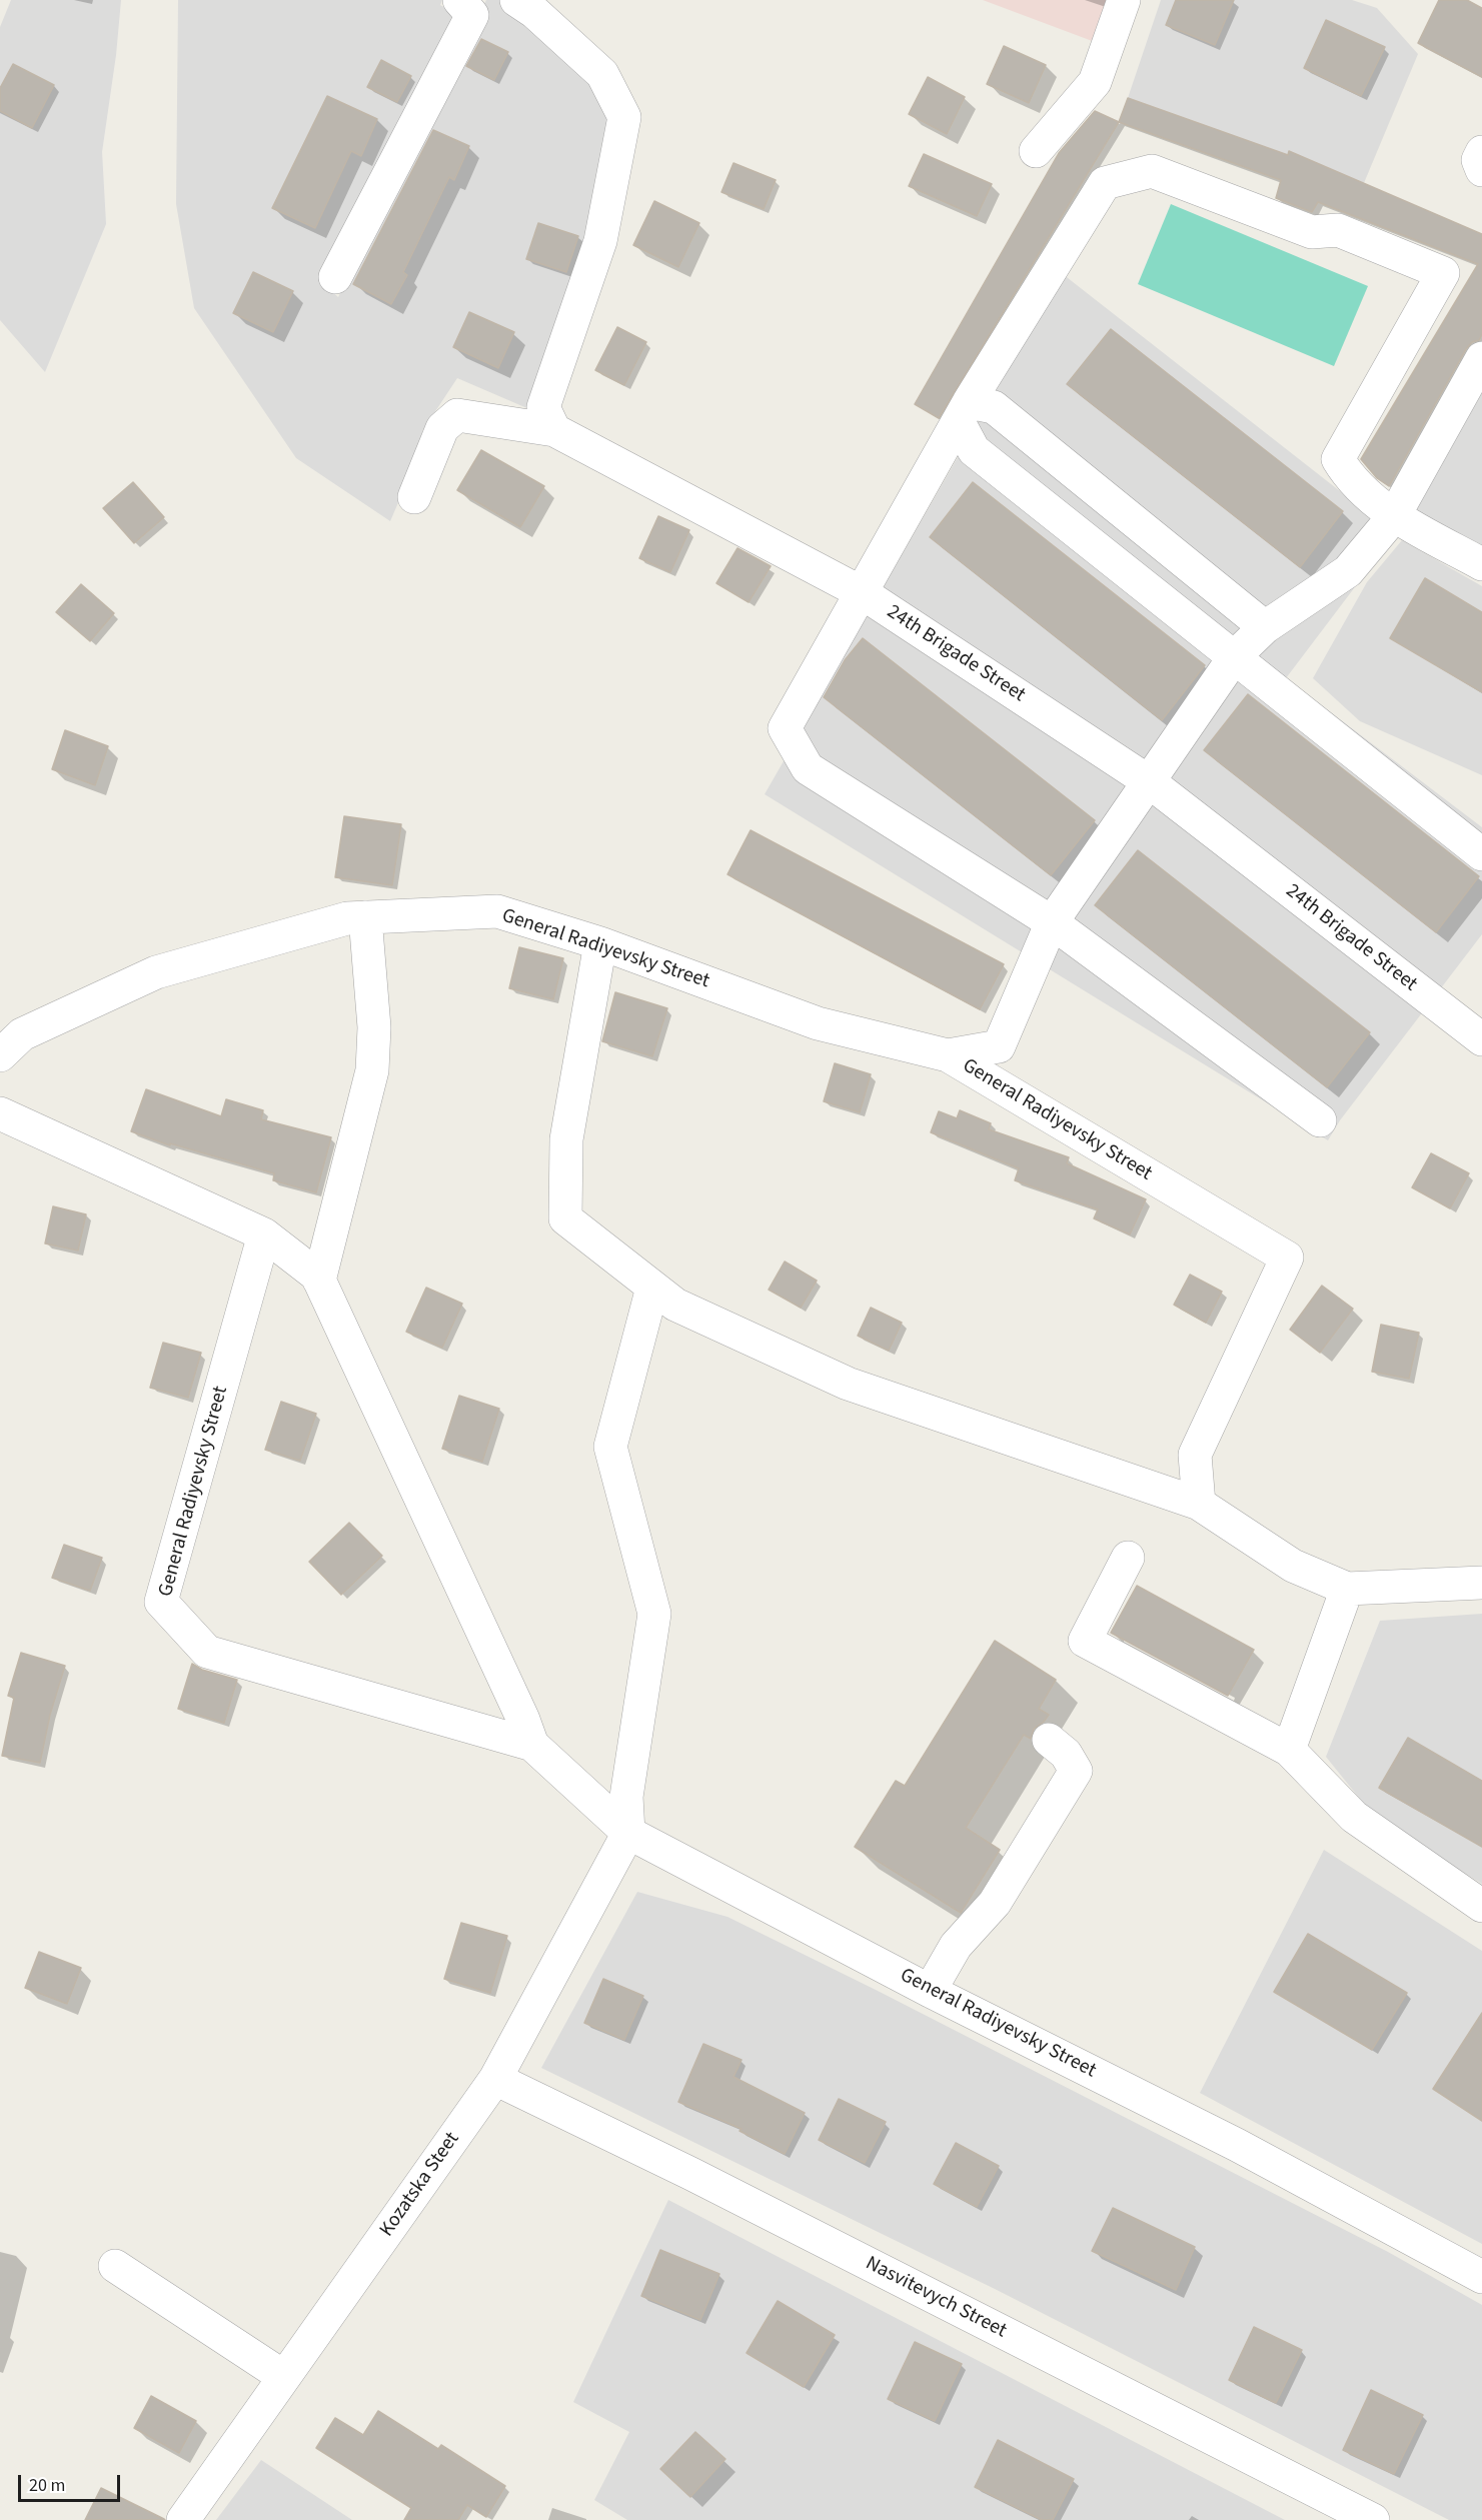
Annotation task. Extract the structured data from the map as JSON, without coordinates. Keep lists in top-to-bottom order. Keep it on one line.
{"streets":{"street":["24th Brigade Street","General Radiyevsky Street","Kozatska Steet","Nasvitevych Street"]},"crossings":[["General Radiyevsky Street","Kozatska Steet"],["Kozatska Steet","Nasvitevych Street"]],"scale_bar":"20 m"}
